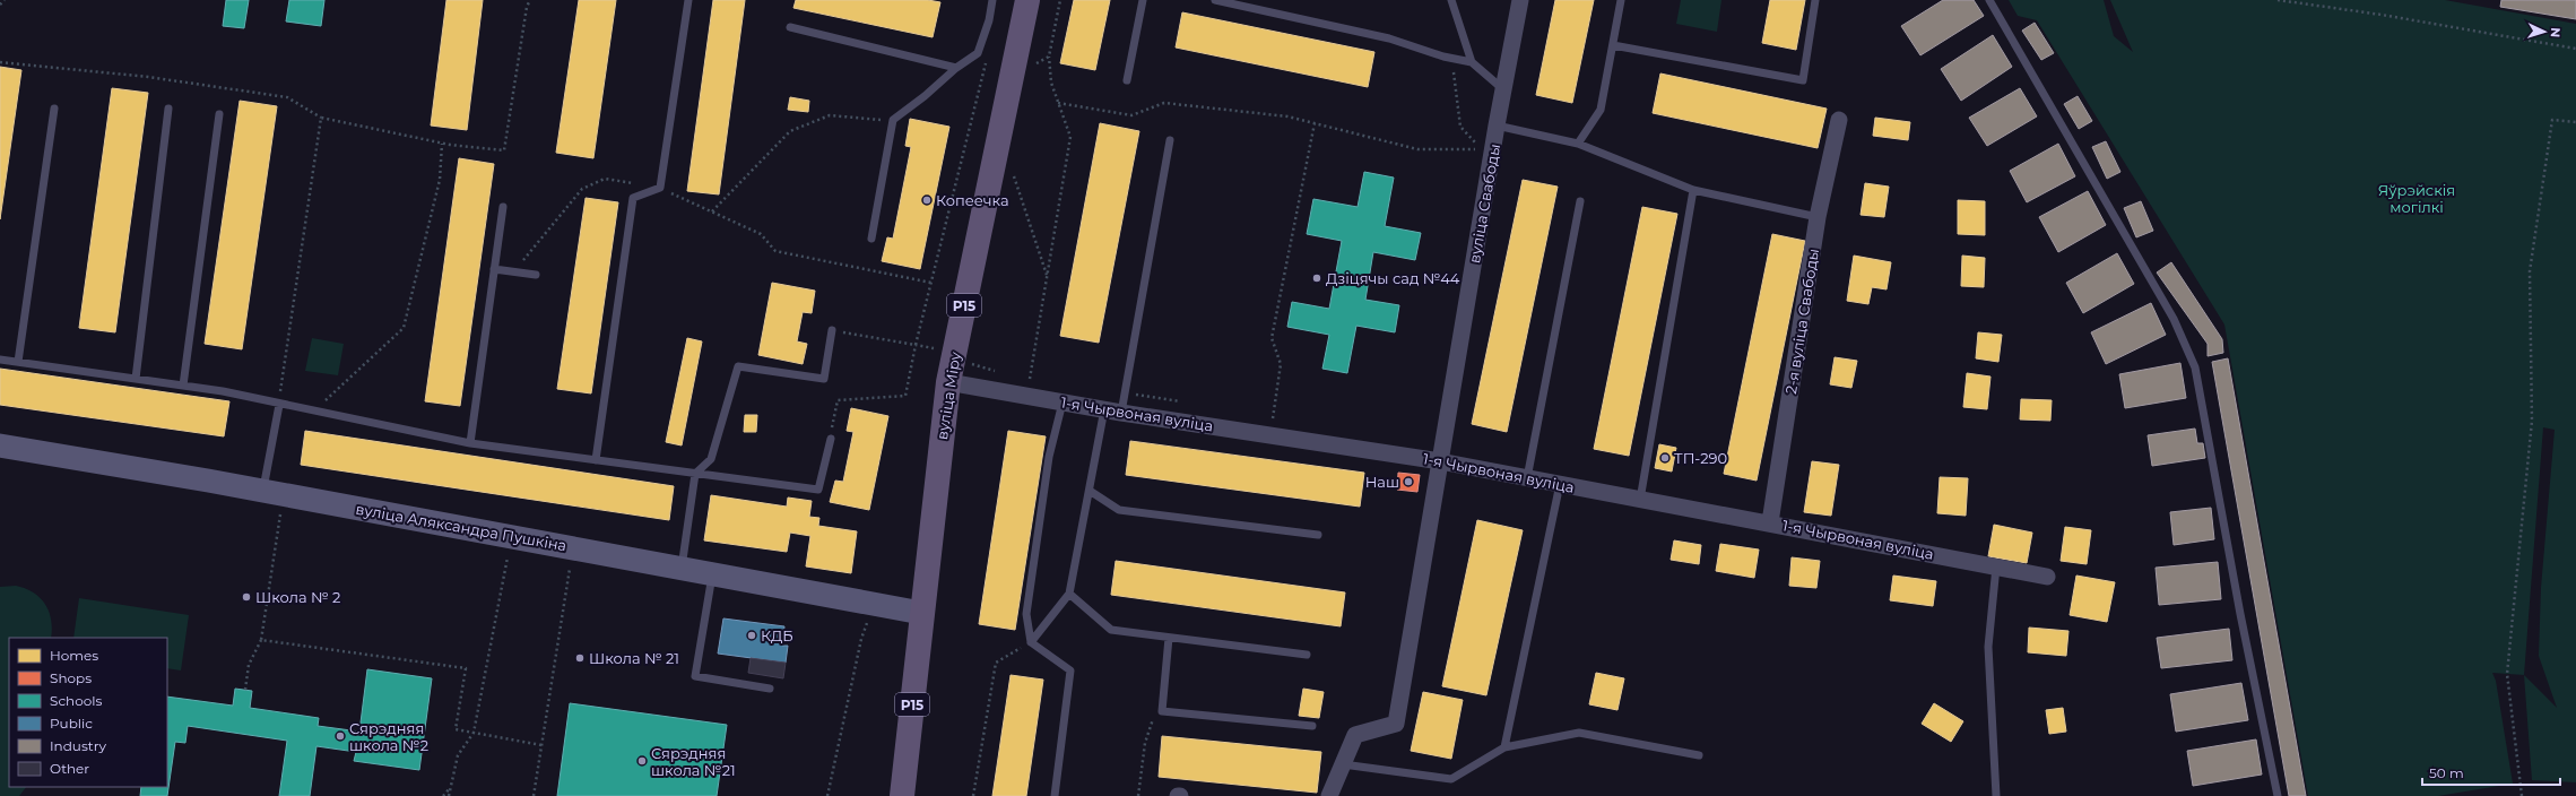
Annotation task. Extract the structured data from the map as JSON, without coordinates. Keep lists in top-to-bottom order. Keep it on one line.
{"streets":{"main road":["Р15","вуліца Міру"],"street":["вуліца Свабоды","2-я вуліца Свабоды","1-я Чырвоная вуліца","вуліца Аляксандра Пушкіна"]},"crossings":[["вуліца Свабоды","1-я Чырвоная вуліца"],["2-я вуліца Свабоды","1-я Чырвоная вуліца"],["вуліца Міру","1-я Чырвоная вуліца"],["вуліца Міру","вуліца Аляксандра Пушкіна"]],"parks":["Яўрэйскія могілкі"],"places":["Копеечка","Дзіцячы сад №44","ТП-290","Наш","Школа № 2","КДБ","Школа № 21","Сярэдняя школа №2","Сярэдняя школа №21"],"legend":["Homes","Shops","Schools","Public","Industry","Other"],"scale_bar":"50 m","north":"right"}
